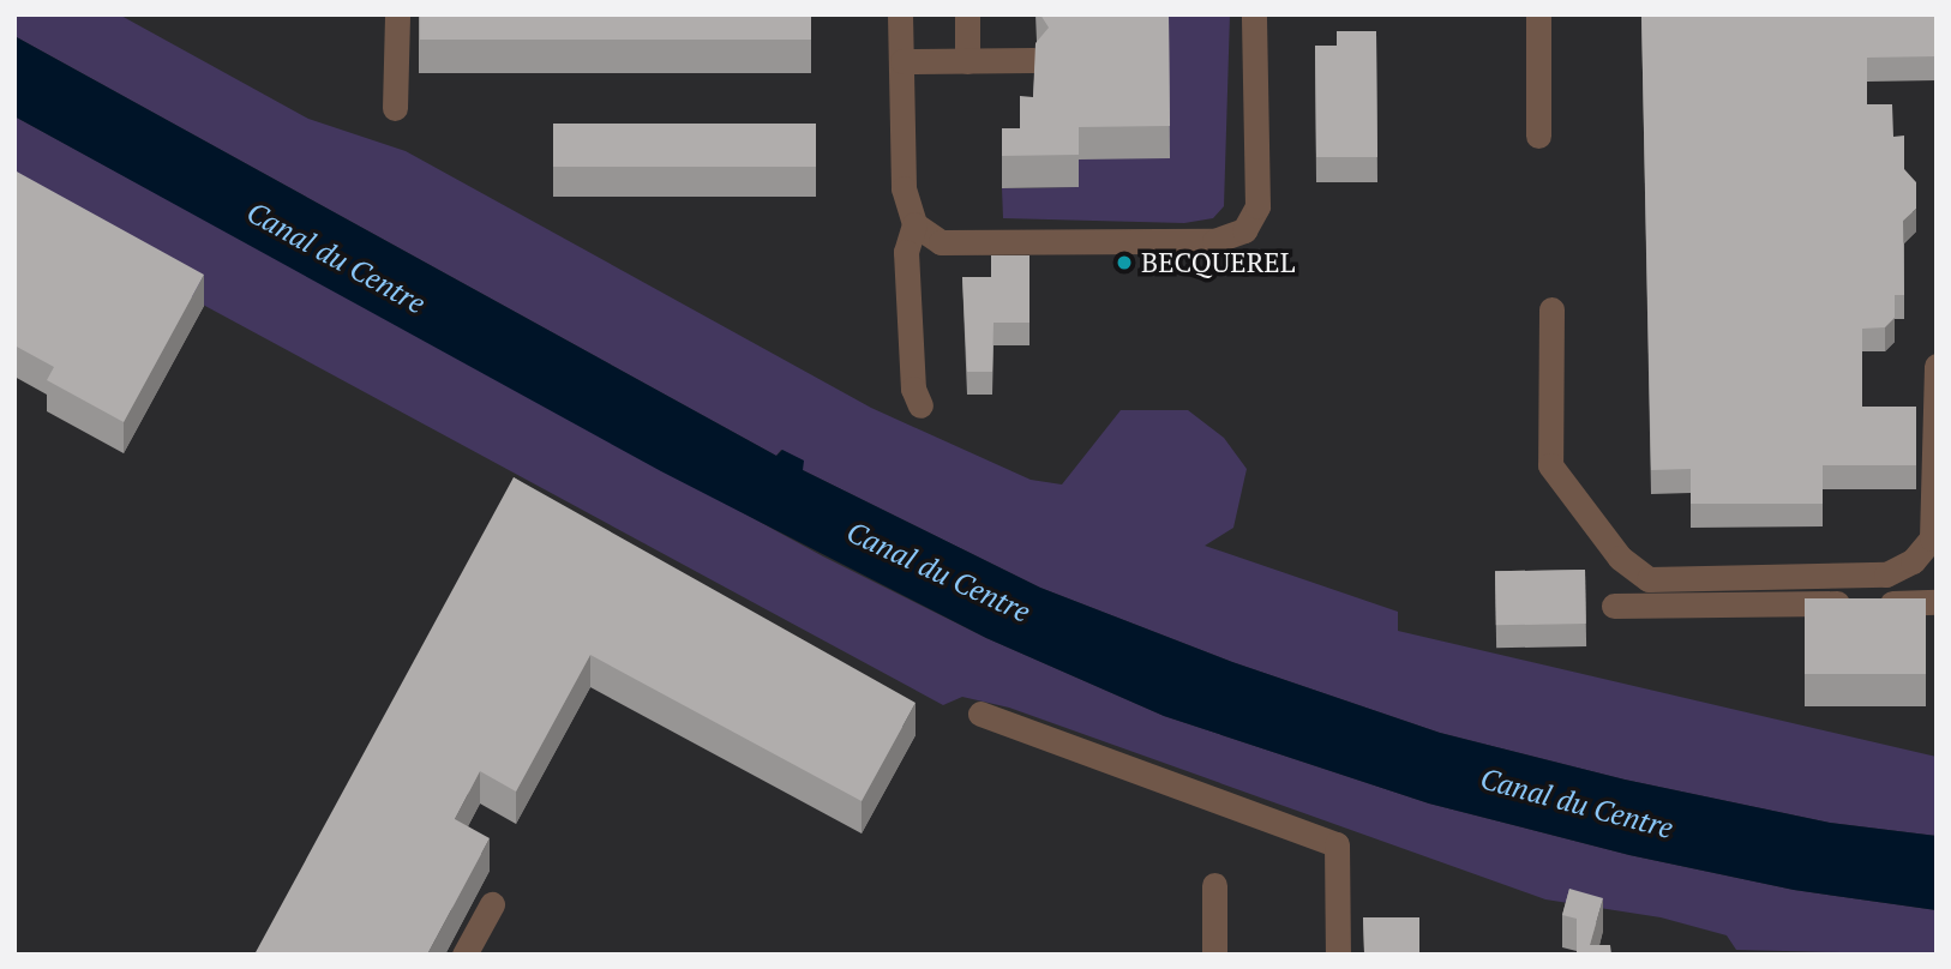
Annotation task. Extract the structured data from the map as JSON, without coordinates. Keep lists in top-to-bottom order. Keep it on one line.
{"water":["Canal du Centre"],"places":["BECQUEREL"]}
